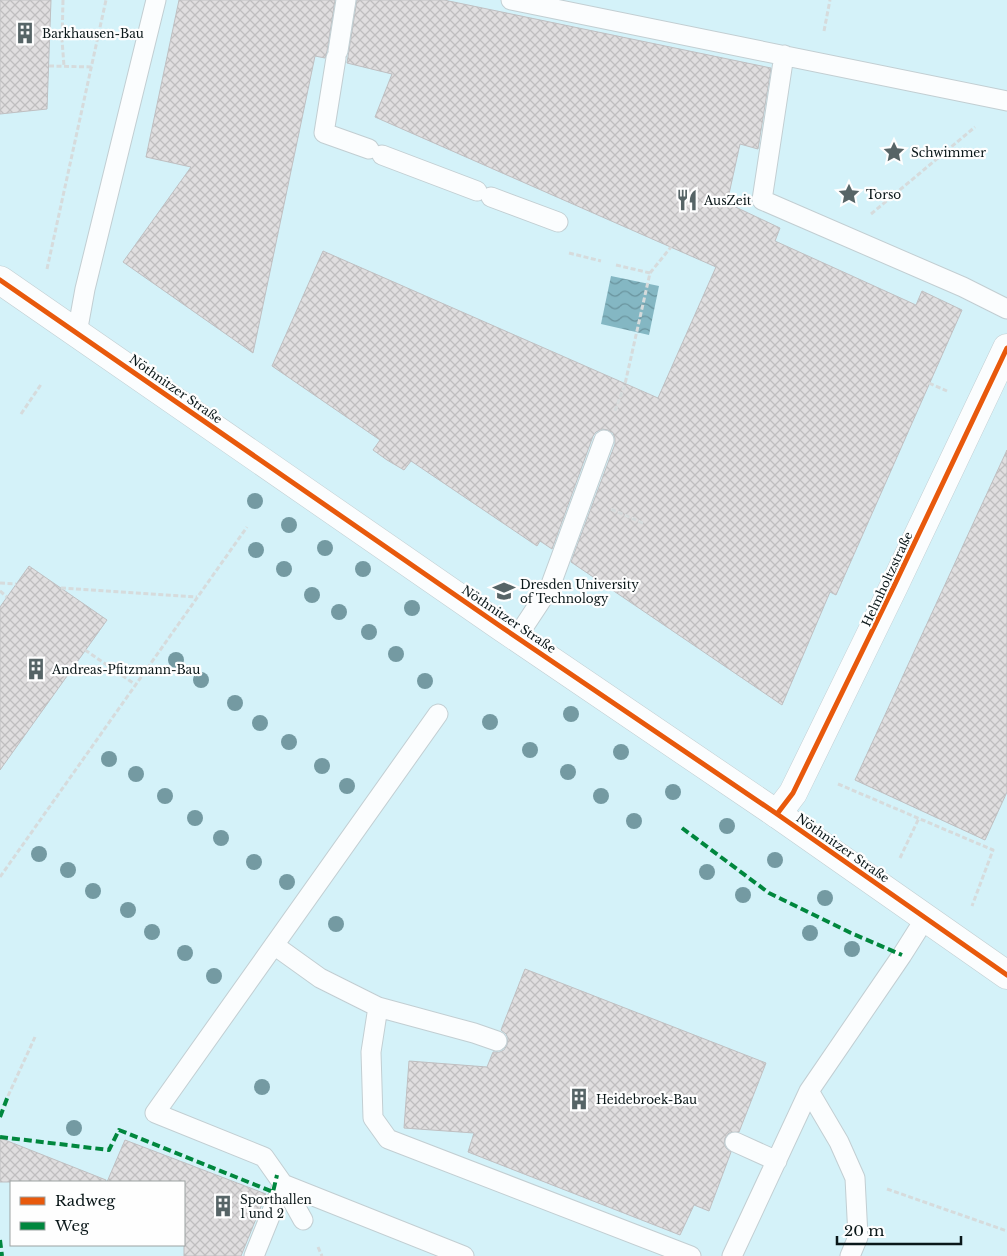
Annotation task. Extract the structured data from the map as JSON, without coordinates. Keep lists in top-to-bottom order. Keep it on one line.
{"streets":{"street":["Nöthnitzer Straße","Helmholtzstraße"]},"crossings":[["Nöthnitzer Straße","Helmholtzstraße"]],"places":{"building":["Barkhausen-Bau","Andreas-Pfitzmann-Bau","Heidebroek-Bau","Sporthallen 1 und 2"],"place":["Schwimmer","Torso"],"restaurant":["AusZeit"],"school or university":["Dresden University of Technology"]},"legend":["Radweg","Weg"],"scale_bar":"20 m"}
